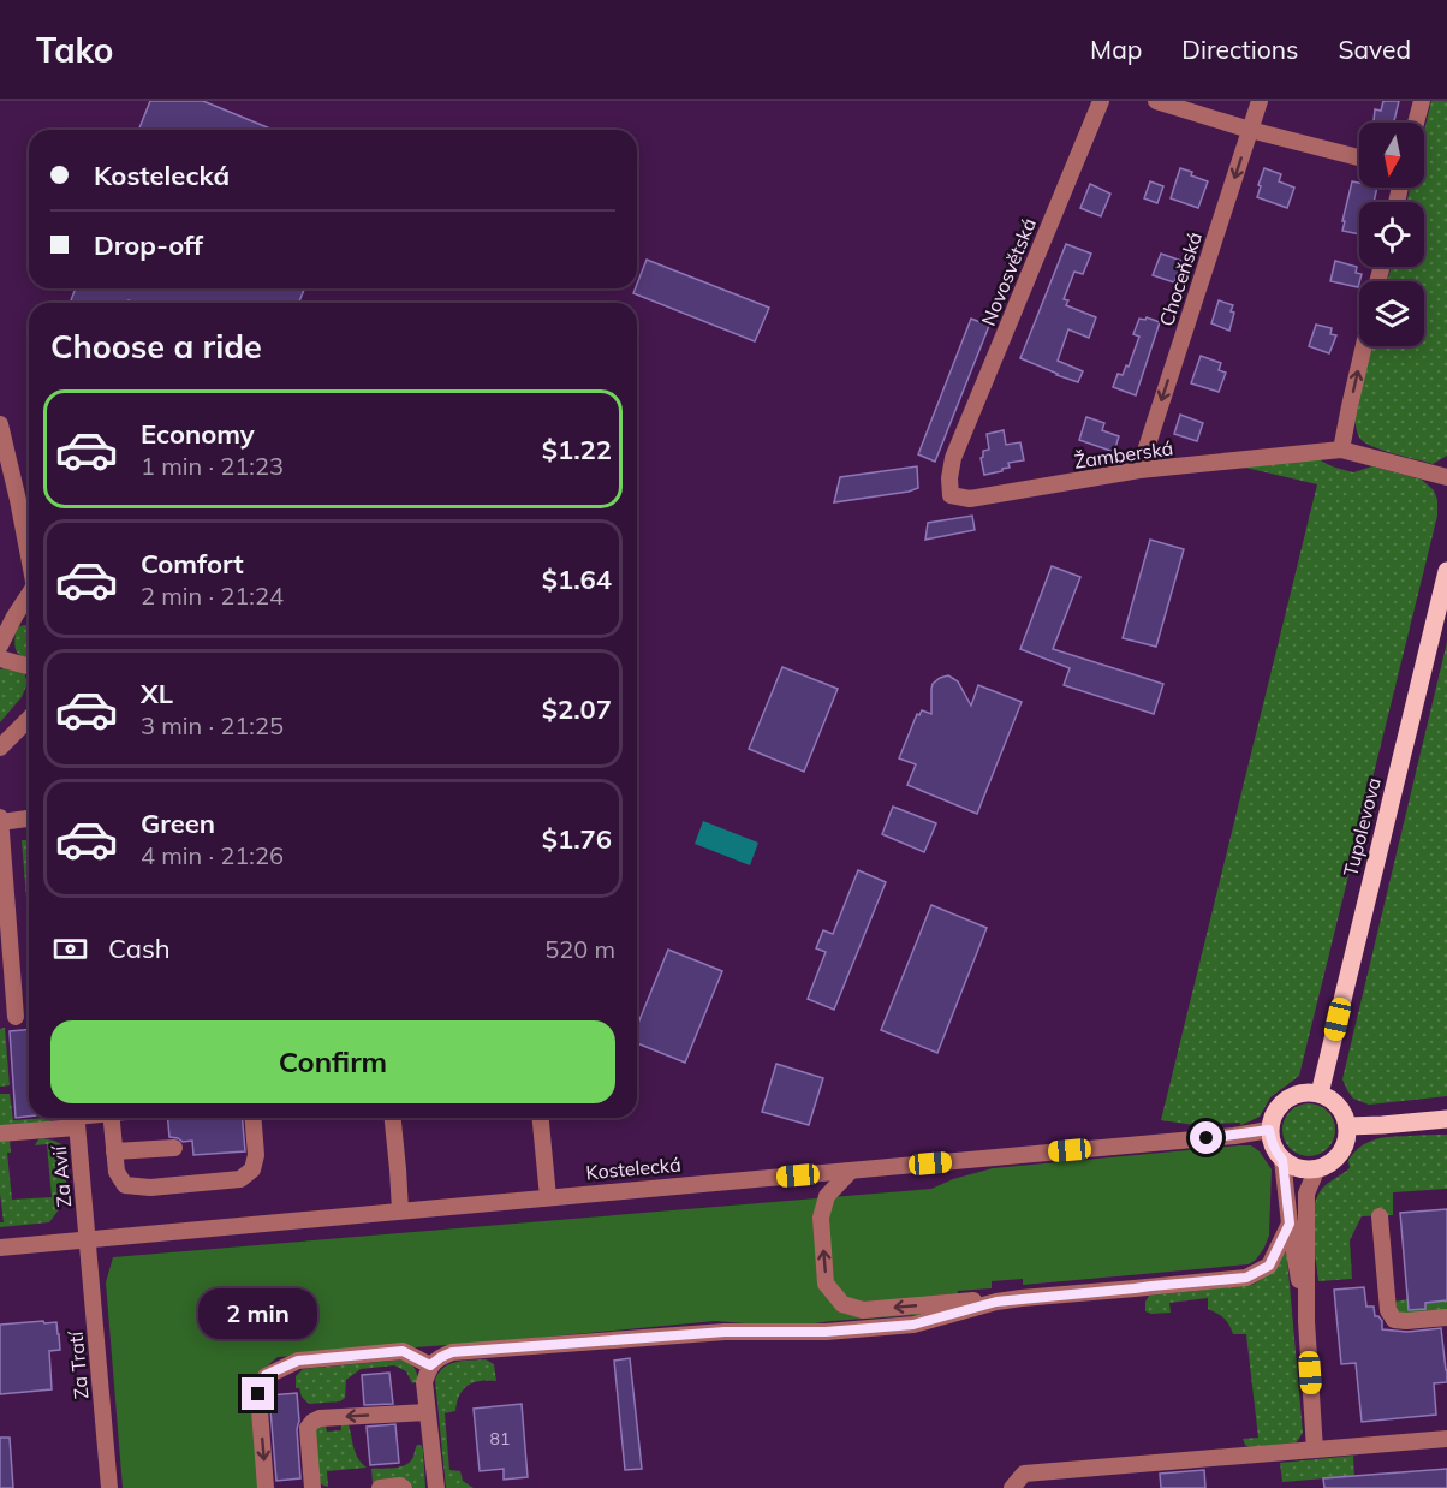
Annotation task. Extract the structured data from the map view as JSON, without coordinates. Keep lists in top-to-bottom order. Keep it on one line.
{"streets":{"main road":["Tupolevova"],"street":["Novosvětská","Choceňská","Žamberská","Kostelecká","Za Avií","Za Tratí"]},"crossings":[["Novosvětská","Žamberská"],["Choceňská","Žamberská"],["Tupolevova","Kostelecká"],["Kostelecká","Za Avií"],["Kostelecká","Za Tratí"],["Za Avií","Za Tratí"]],"one_way":["Choceňská"],"house_numbers":["81"],"north":"bottom","page":{"header":"Tako","nav":["Map","Directions","Saved"],"banner":["Kostelecká","Drop-off"],"heading":"Choose a ride","list":[{"name":"Economy","note":"1 min · 21:23","value":"$1.22"},{"name":"Comfort","note":"2 min · 21:24","value":"$1.64"},{"name":"XL","note":"3 min · 21:25","value":"$2.07"},{"name":"Green","note":"4 min · 21:26","value":"$1.76"}],"pay":["Cash","520 m"],"buttons":"Confirm","bubble":"2 min"}}
